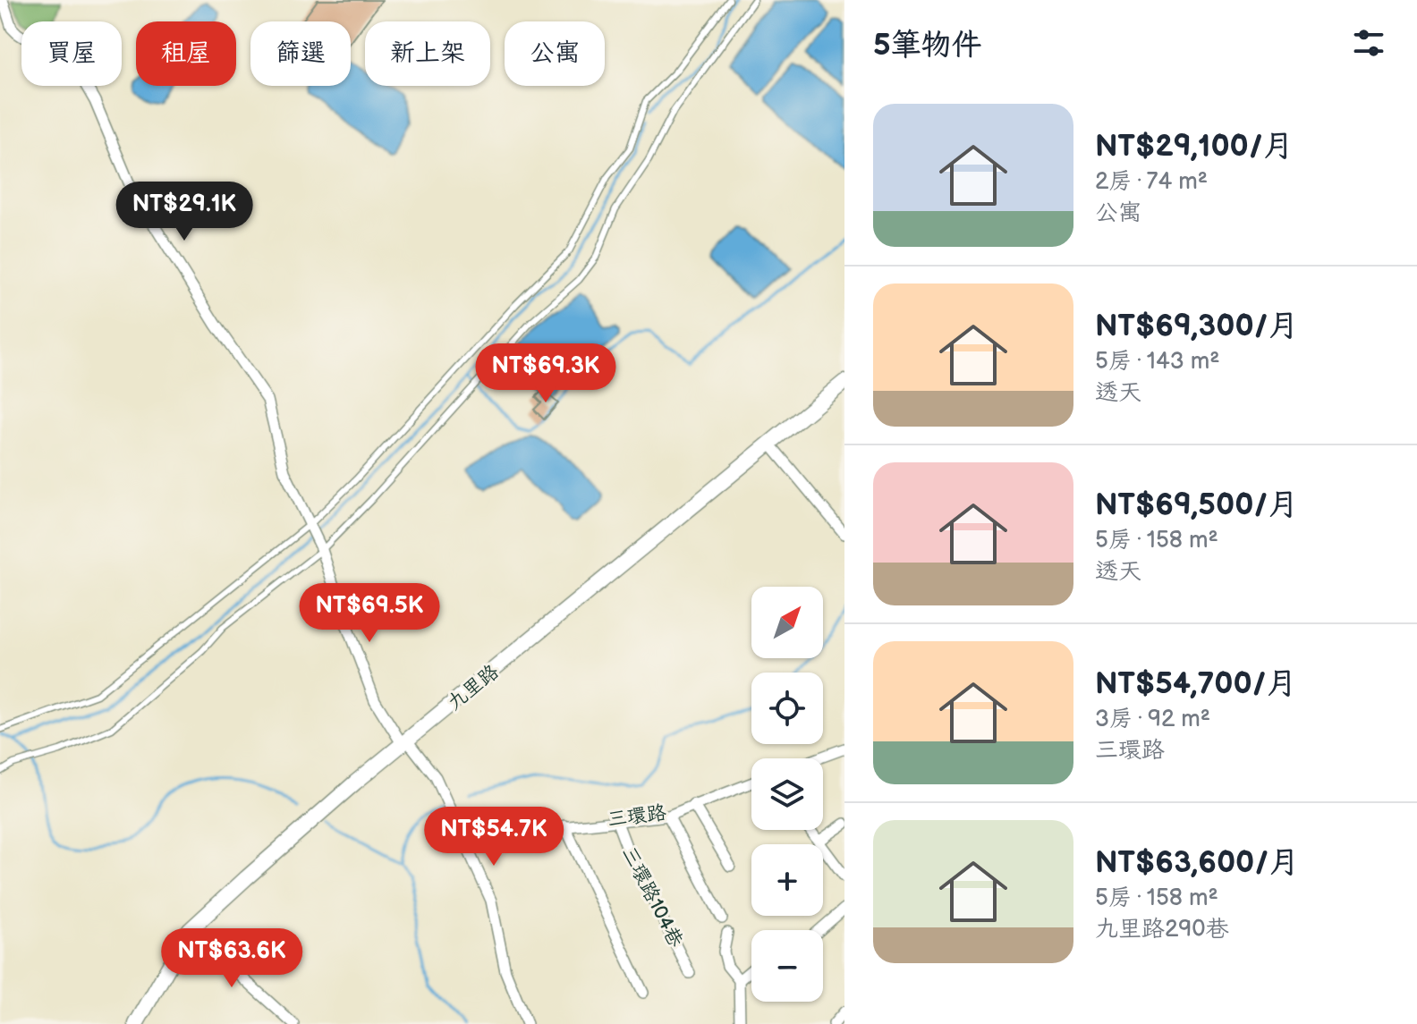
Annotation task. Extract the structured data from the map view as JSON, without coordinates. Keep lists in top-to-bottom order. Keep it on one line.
{"streets":{"street":["九里路","三環路","三環路104巷"]},"crossings":[["三環路","三環路104巷"]],"north":"top right","page":{"heading":"5筆物件","chip":["買屋","租屋","篩選","新上架","公寓"],"list":[{"name":"NT$29,100/月","note":"2房 · 74 m² · 公寓"},{"name":"NT$69,300/月","note":"5房 · 143 m² · 透天"},{"name":"NT$69,500/月","note":"5房 · 158 m² · 透天"},{"name":"NT$54,700/月","note":"3房 · 92 m² · 三環路"},{"name":"NT$63,600/月","note":"5房 · 158 m² · 九里路290巷"}],"price":["NT$29.1K","NT$69.3K","NT$69.5K","NT$54.7K","NT$63.6K"],"map_buttons":["+","−"]}}
